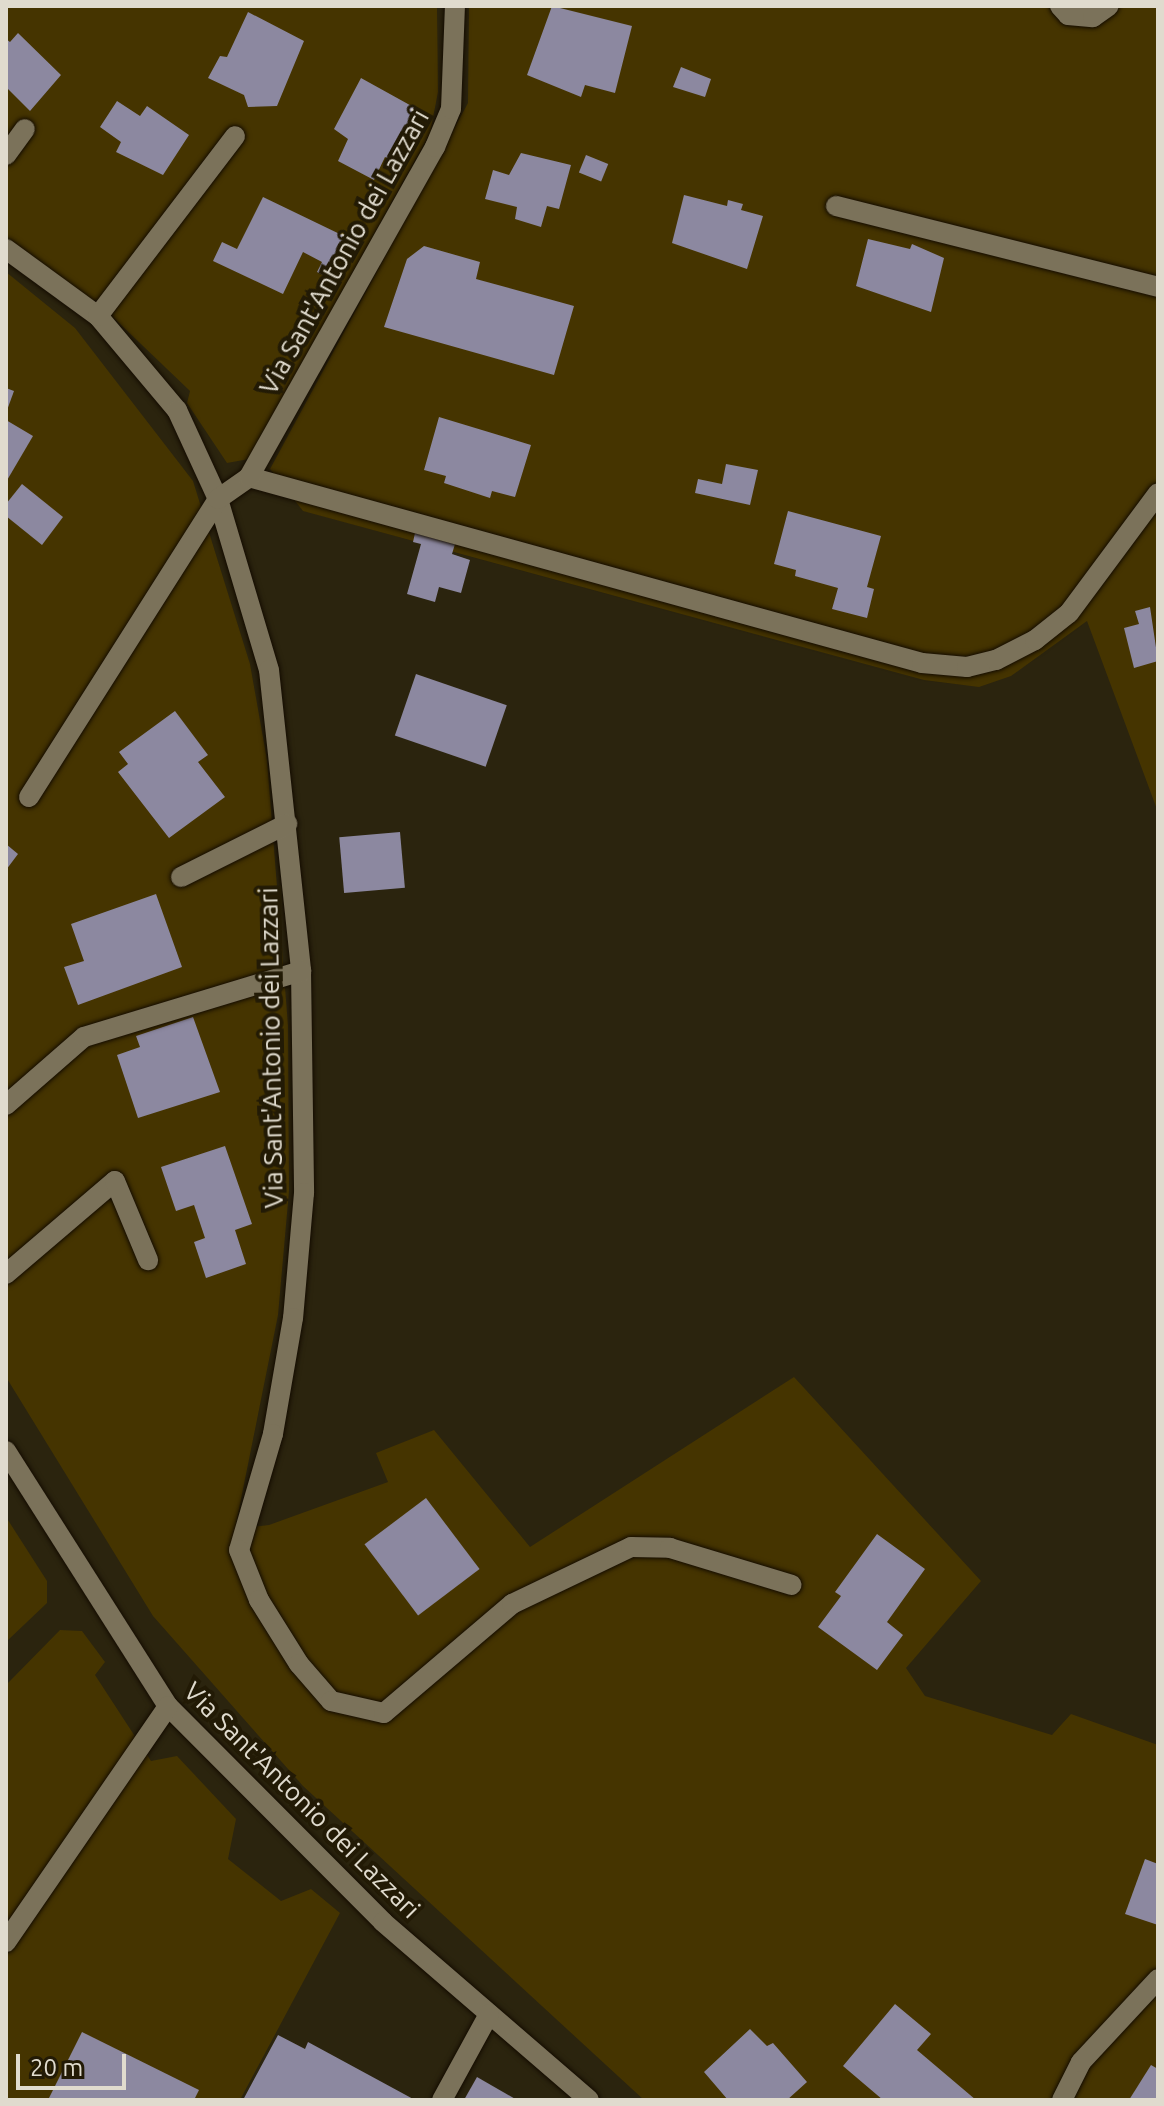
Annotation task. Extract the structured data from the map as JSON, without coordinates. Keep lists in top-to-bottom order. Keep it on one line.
{"streets":{"street":["Via Sant'Antonio dei Lazzari"]},"scale_bar":"20 m"}
